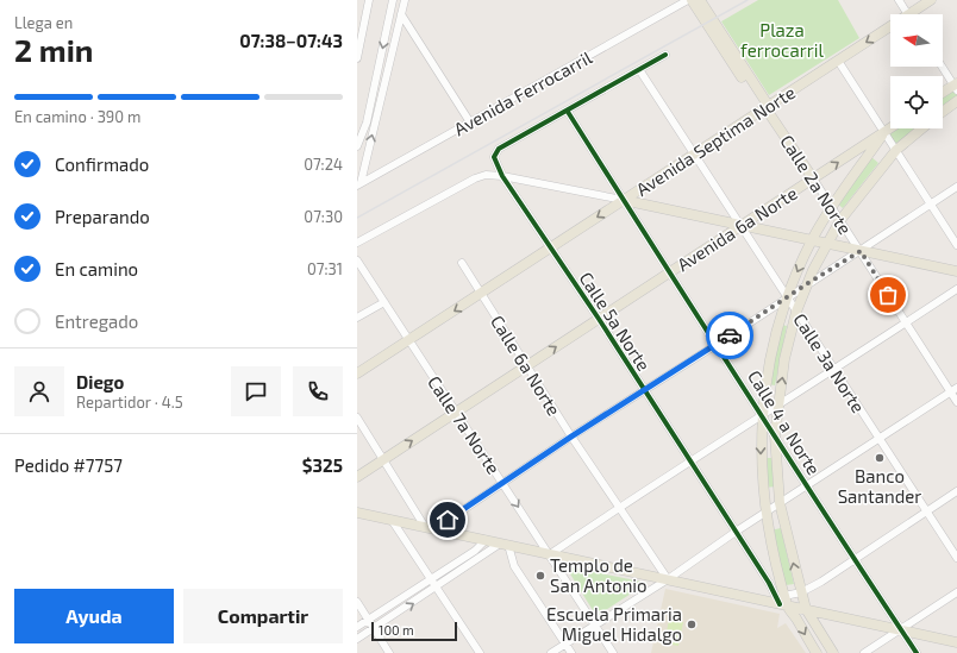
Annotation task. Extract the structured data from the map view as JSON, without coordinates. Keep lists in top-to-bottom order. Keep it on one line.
{"streets":{"main road":["Avenida Septima Norte","Calle 2a Norte","Avenida 6a Norte"],"street":["Avenida Ferrocarril","Calle 5a Norte","Calle 3a Norte","Calle 6a Norte","Calle 4 a Norte","Calle 7a Norte"]},"crossings":[["Avenida Septima Norte","Calle 2a Norte"],["Avenida Septima Norte","Calle 5a Norte"],["Avenida Septima Norte","Calle 3a Norte"],["Avenida Septima Norte","Calle 6a Norte"],["Avenida Septima Norte","Calle 4 a Norte"],["Avenida Septima Norte","Calle 7a Norte"],["Calle 2a Norte","Avenida 6a Norte"],["Avenida 6a Norte","Calle 5a Norte"],["Avenida 6a Norte","Calle 3a Norte"],["Avenida 6a Norte","Calle 6a Norte"],["Avenida 6a Norte","Calle 4 a Norte"],["Avenida 6a Norte","Calle 7a Norte"],["Calle 5a Norte","Calle 4 a Norte"]],"one_way":["Avenida Septima Norte"],"parks":["Plaza ferrocarril"],"places":["Banco Santander","Templo de San Antonio","Escuela Primaria Miguel Hidalgo"],"scale_bar":"100 m","north":"left","page":{"heading":["2 min","Llega en","07:38–07:43"],"panel":["Diego","Repartidor · 4.5","Pedido #7757","$325"],"bar":"En camino · 390 m","list":[["Confirmado","07:24"],["Preparando","07:30"],["En camino","07:31"],"Entregado"],"buttons":["Ayuda","Compartir"],"scale":"100 m"}}
